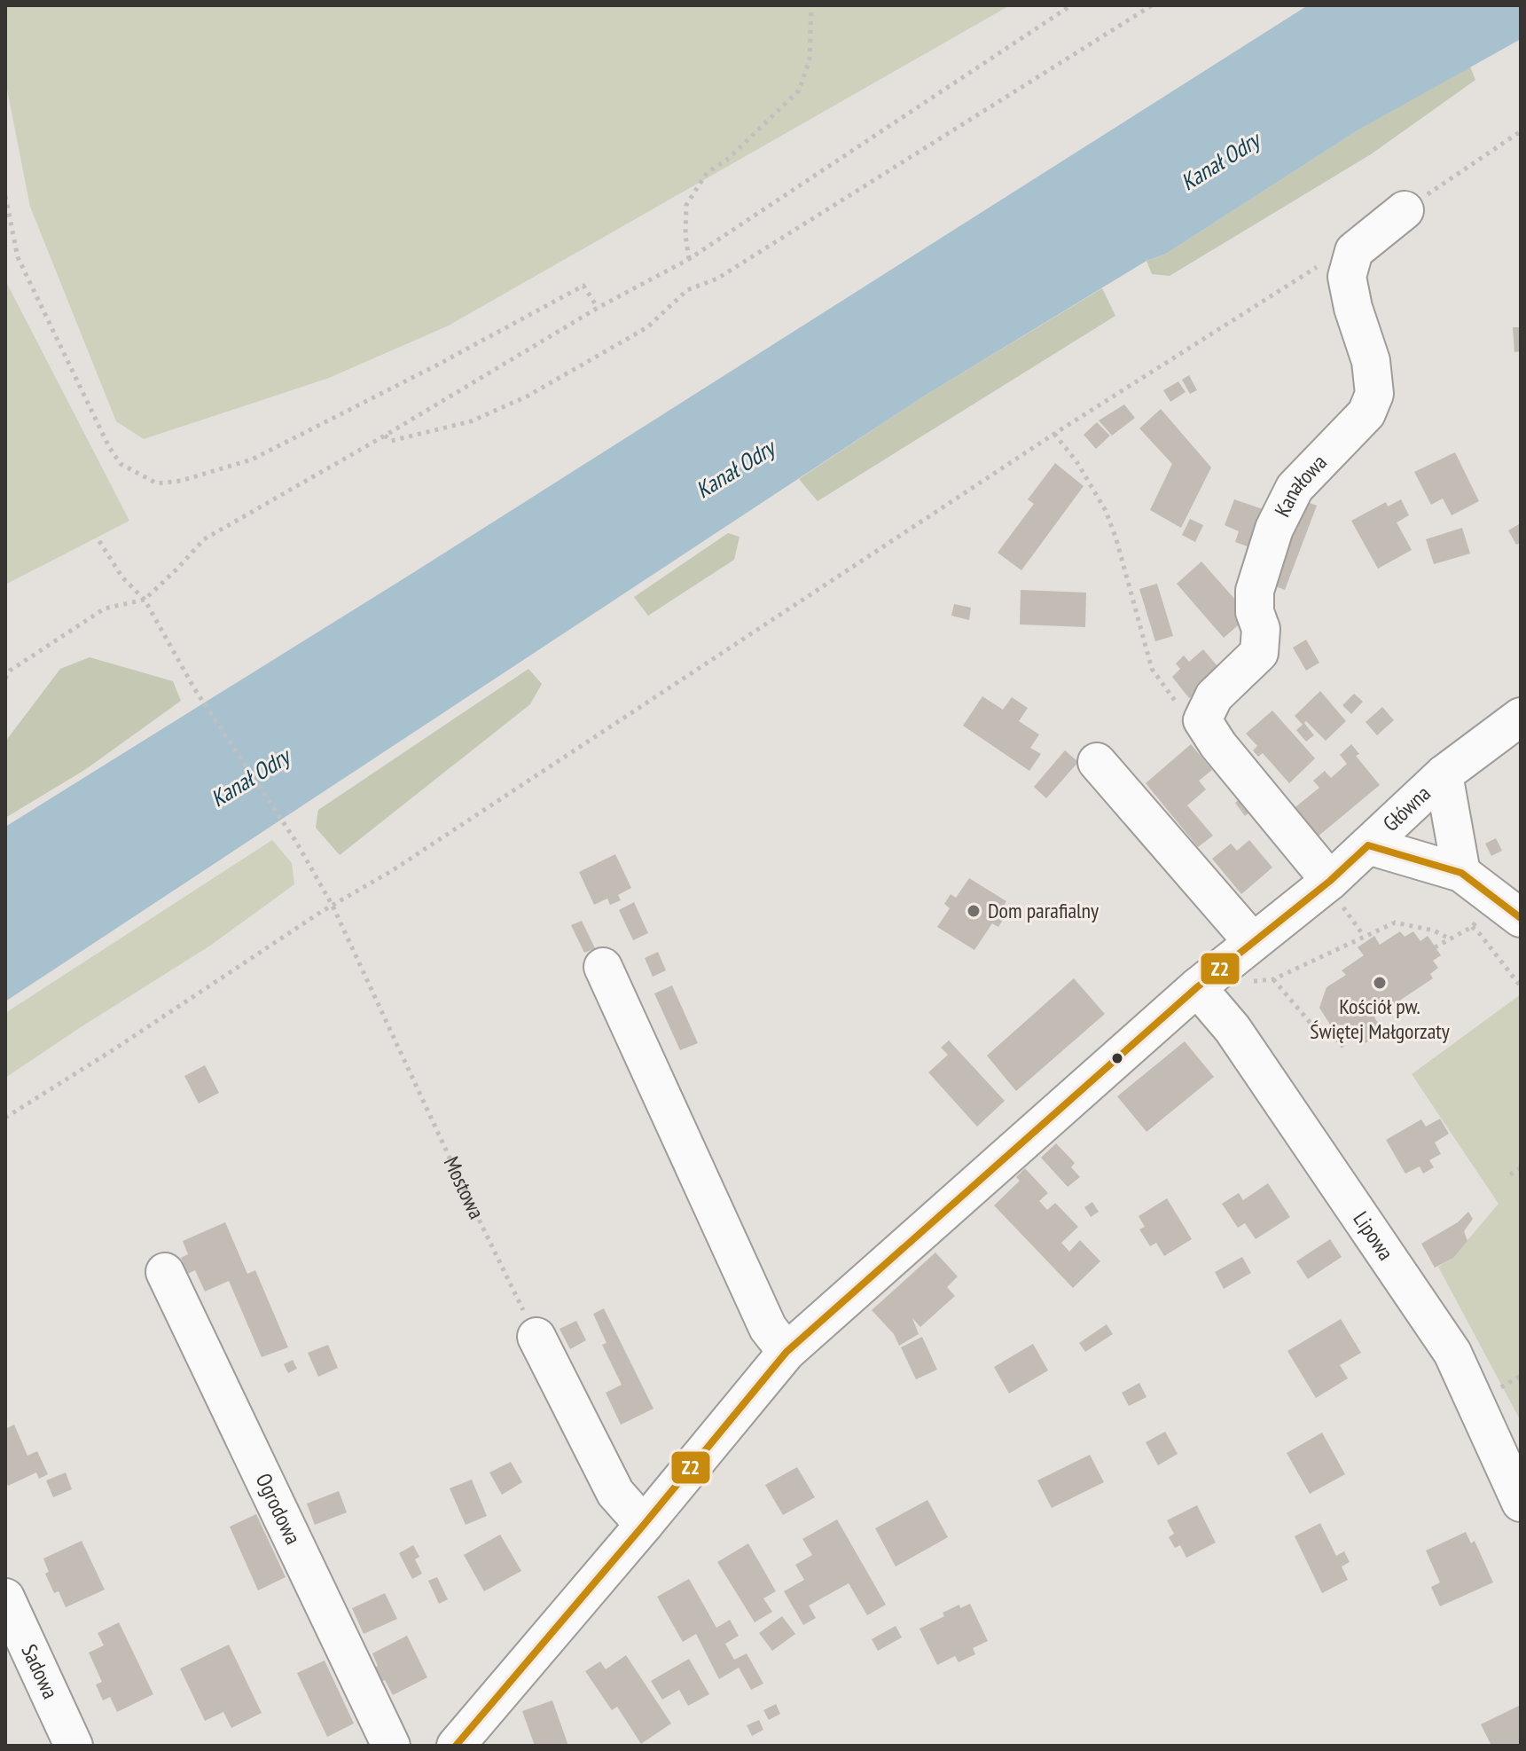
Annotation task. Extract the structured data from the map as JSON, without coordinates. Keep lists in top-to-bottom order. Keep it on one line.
{"streets":{"street":["Kanałowa","Główna","Lipowa","Ogrodowa","Sadowa"],"path":["Mostowa"]},"crossings":[["Główna","Lipowa"]],"water":["Kanał Odry"],"places":["Dom parafialny","Kościół pw. Świętej Małgorzaty"],"lines":["transit line Z2"]}
